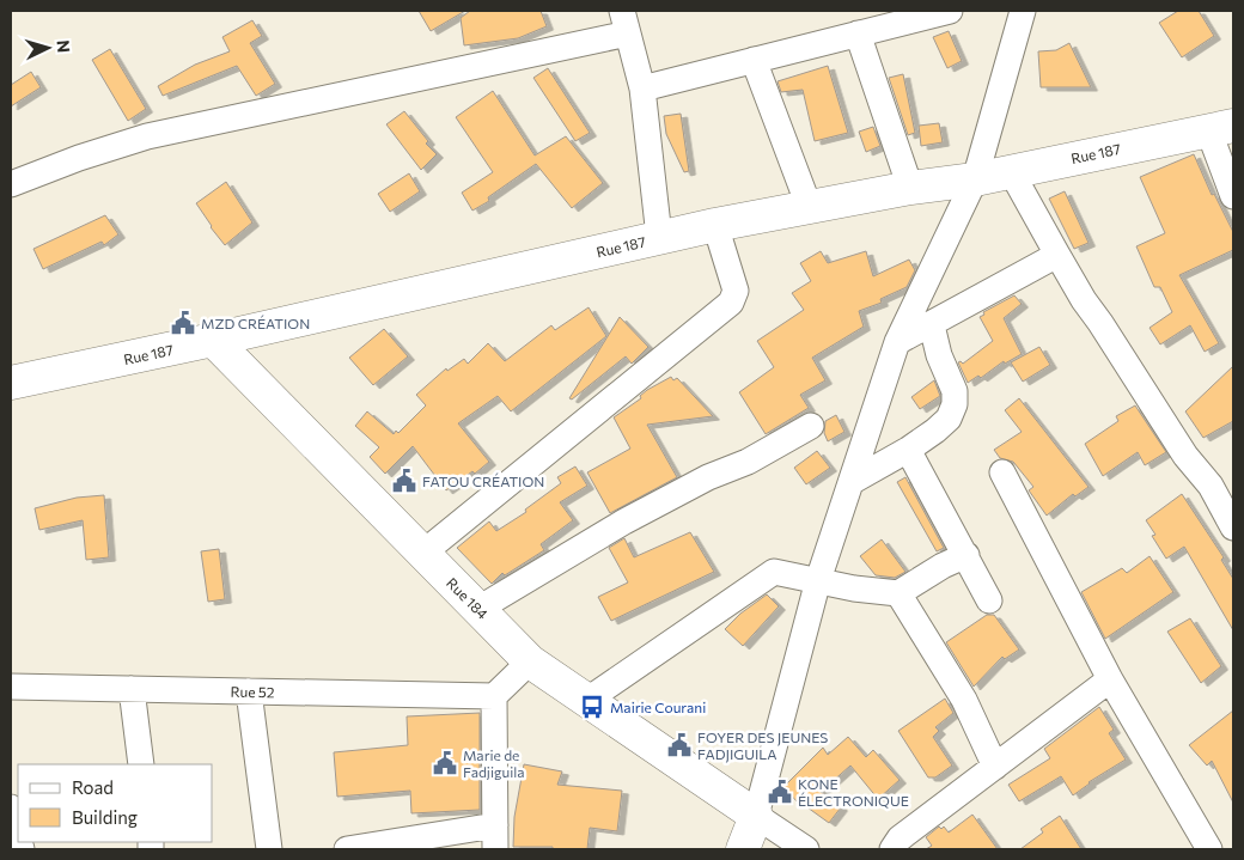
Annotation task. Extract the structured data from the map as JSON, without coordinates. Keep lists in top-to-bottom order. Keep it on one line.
{"streets":{"street":["Rue 187","Rue 184","Rue 52"]},"crossings":[["Rue 187","Rue 184"]],"places":{"public building":["MZD CRÉATION","FATOU CRÉATION","FOYER DES JEUNES FADJIGUILA","Marie de Fadjiguila","KONE ÉLECTRONIQUE"],"bus stop":["Mairie Courani"]},"legend":["Road","Building"],"north":"right"}
